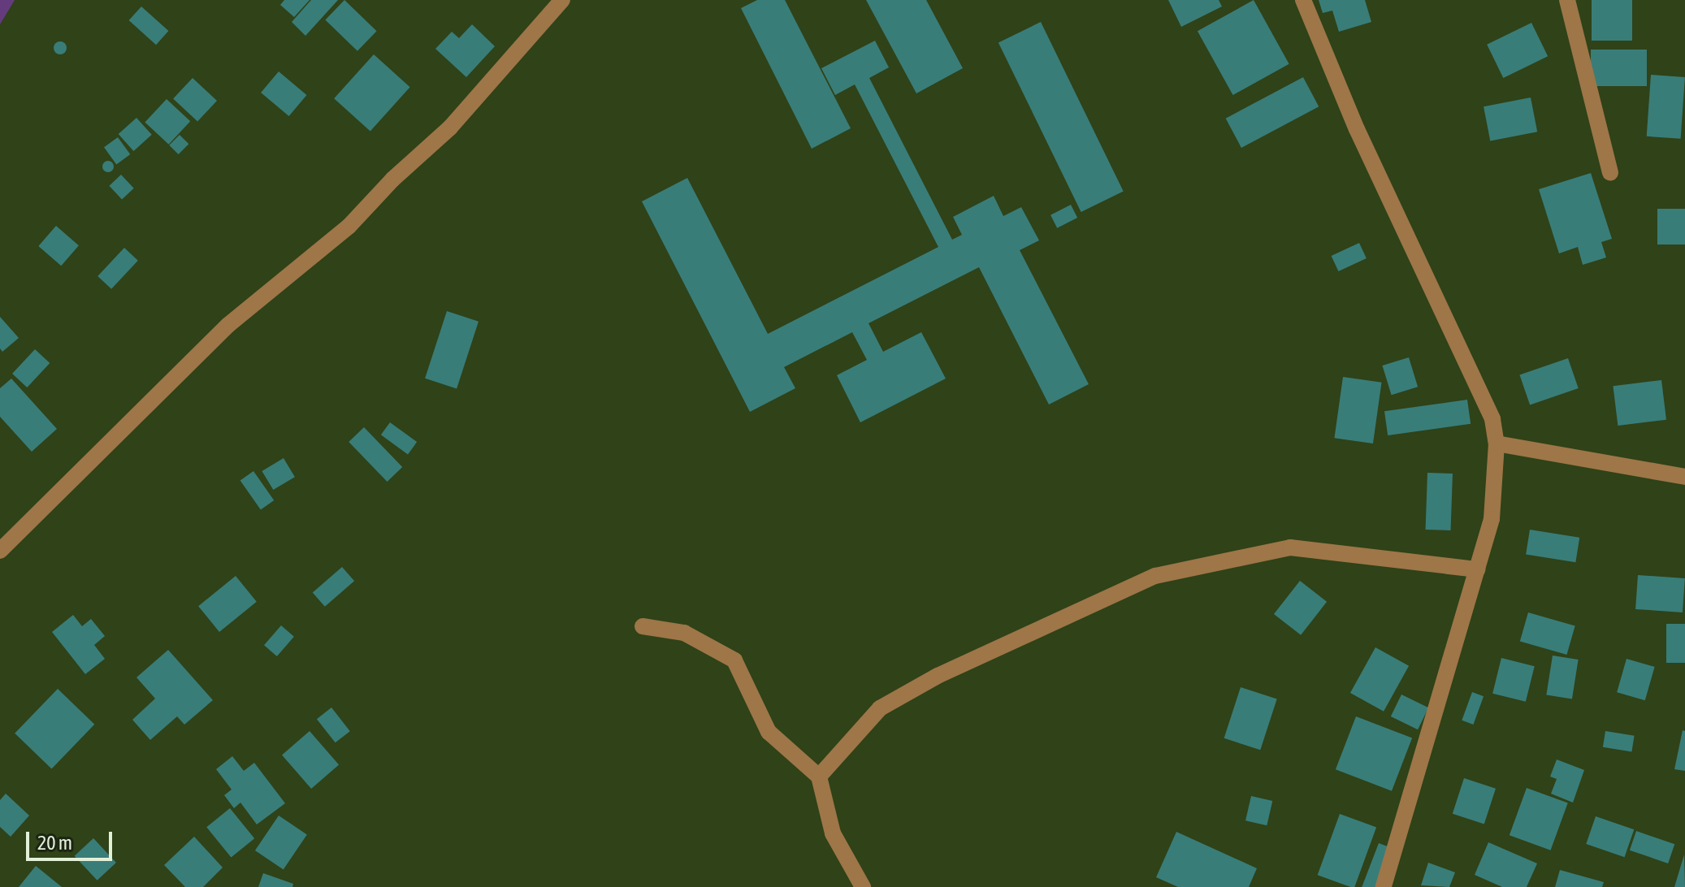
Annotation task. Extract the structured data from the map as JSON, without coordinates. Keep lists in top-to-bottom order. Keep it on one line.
{"scale_bar":"20 m"}
